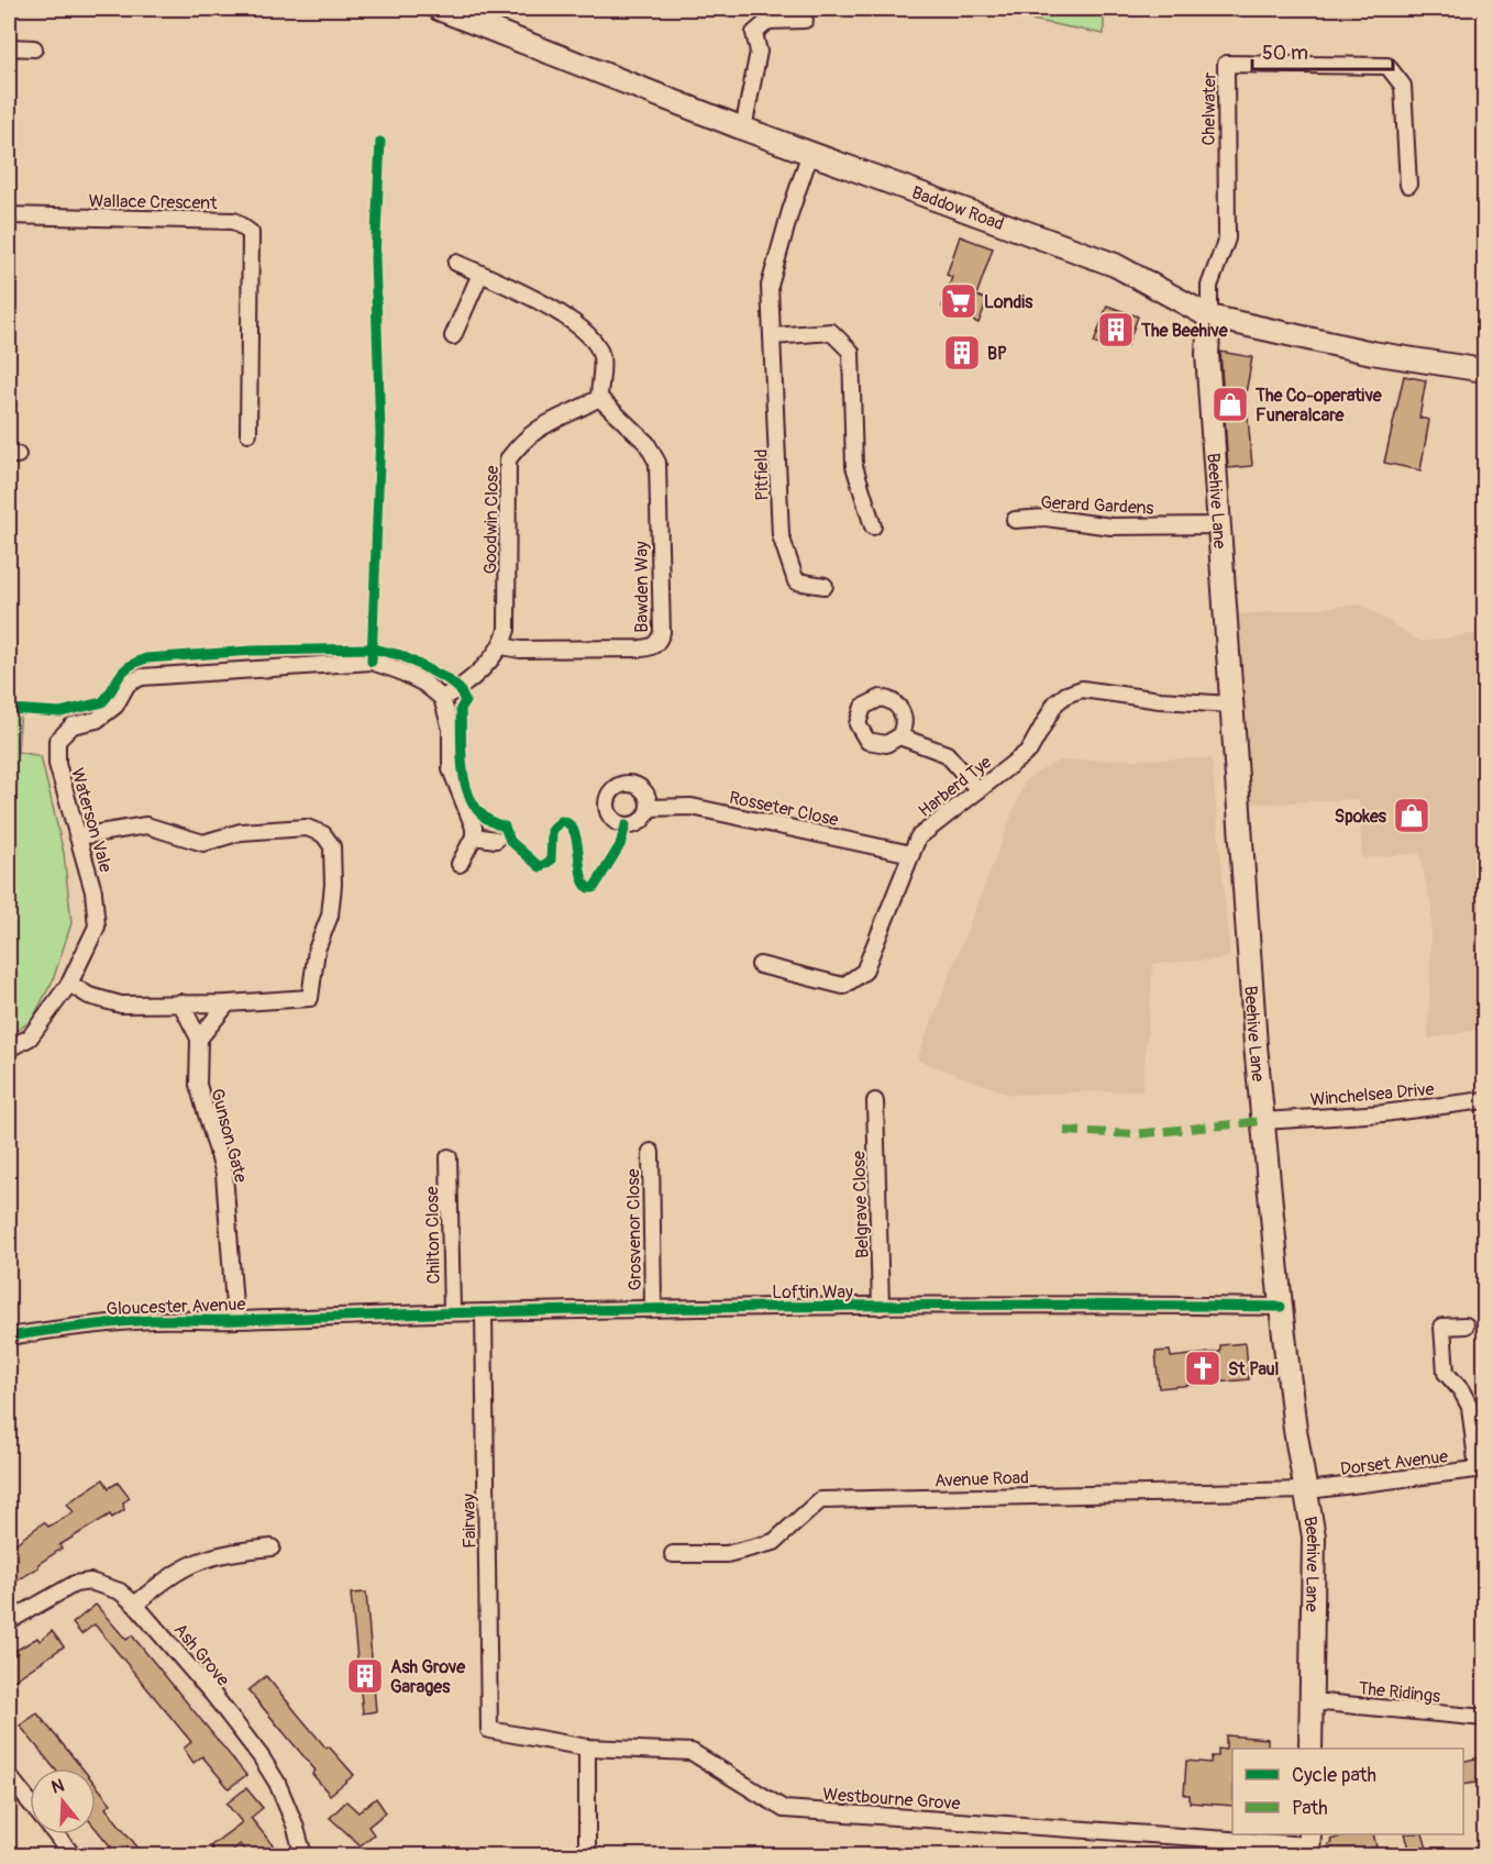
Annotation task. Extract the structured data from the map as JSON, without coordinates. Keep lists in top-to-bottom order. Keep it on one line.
{"streets":{"main road":["Baddow Road","Beehive Lane"],"street":["Chelwater","Wallace Crescent","Pitfield","Gerard Gardens","Goodwin Close","Bawden Way","Harberd Tye","Rosseter Close","Waterson Vale","Winchelsea Drive","Gunson Gate","Belgrave Close","Grosvenor Close","Chilton Close","Loftin Way","Gloucester Avenue","Dorset Avenue","Avenue Road","Fairway","Ash Grove","The Ridings","Westbourne Grove"]},"crossings":[["Chelwater","Baddow Road"],["Chelwater","Beehive Lane"],["Baddow Road","Pitfield"],["Baddow Road","Beehive Lane"],["Beehive Lane","Gerard Gardens"],["Beehive Lane","Harberd Tye"],["Beehive Lane","Winchelsea Drive"],["Beehive Lane","Loftin Way"],["Beehive Lane","Dorset Avenue"],["Beehive Lane","Avenue Road"],["Beehive Lane","The Ridings"],["Goodwin Close","Bawden Way"],["Harberd Tye","Rosseter Close"],["Gunson Gate","Gloucester Avenue"],["Belgrave Close","Loftin Way"],["Grosvenor Close","Loftin Way"],["Chilton Close","Loftin Way"],["Loftin Way","Gloucester Avenue"],["Loftin Way","Fairway"],["Dorset Avenue","Avenue Road"],["Fairway","Westbourne Grove"]],"places":{"supermarket":["Londis"],"building":["The Beehive","BP","Ash Grove Garages"],"shop":["The Co-operative Funeralcare","Spokes"],"church":["St Paul"]},"legend":["Cycle path","Path"],"scale_bar":"50 m","north":"top"}
